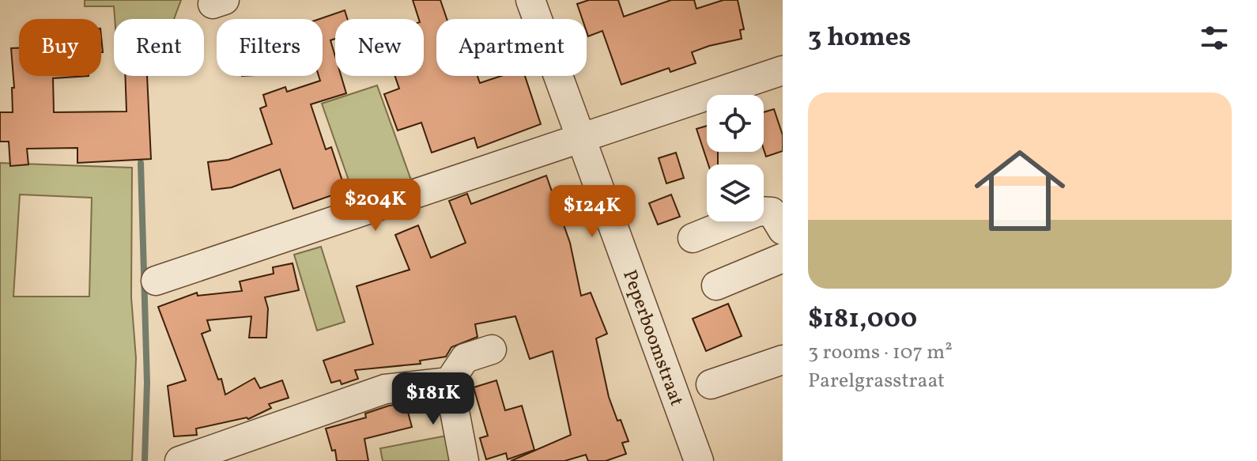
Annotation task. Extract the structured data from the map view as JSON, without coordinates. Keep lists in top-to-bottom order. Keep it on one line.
{"streets":{"street":["Peperboomstraat"]},"page":{"heading":"3 homes","chip":["Buy","Rent","Filters","New","Apartment"],"list":[{"name":"$181,000","note":"3 rooms · 107 m² · Parelgrasstraat"}],"price":["$204K","$124K","$181K"]}}
